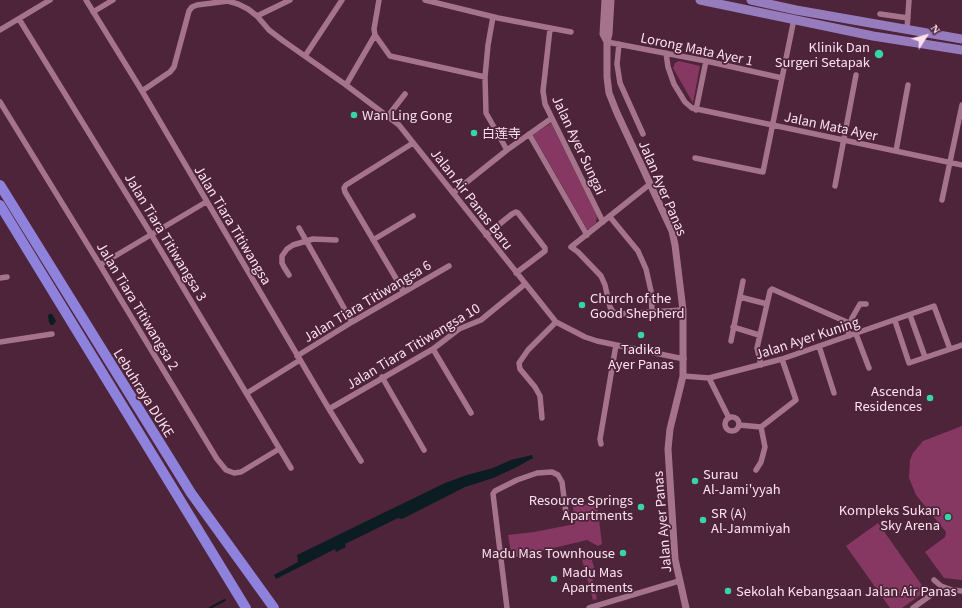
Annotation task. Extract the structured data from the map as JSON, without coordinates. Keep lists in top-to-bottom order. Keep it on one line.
{"streets":{"highway":["Lebuhraya DUKE"],"street":["Lorong Mata Ayer 1","Jalan Mata Ayer","Jalan Ayer Sungai","Jalan Ayer Panas","Jalan Air Panas Baru","Jalan Tiara Titiwangsa","Jalan Tiara Titiwangsa 3","Jalan Tiara Titiwangsa 6","Jalan Tiara Titiwangsa 2","Jalan Ayer Kuning","Jalan Tiara Titiwangsa 10"]},"crossings":[["Lorong Mata Ayer 1","Jalan Ayer Panas"],["Jalan Ayer Panas","Jalan Air Panas Baru"],["Jalan Ayer Panas","Jalan Ayer Kuning"],["Jalan Air Panas Baru","Jalan Tiara Titiwangsa"],["Jalan Air Panas Baru","Jalan Tiara Titiwangsa 10"],["Jalan Tiara Titiwangsa","Jalan Tiara Titiwangsa 6"],["Jalan Tiara Titiwangsa","Jalan Tiara Titiwangsa 10"],["Jalan Tiara Titiwangsa 3","Jalan Tiara Titiwangsa 6"],["Jalan Tiara Titiwangsa 3","Jalan Tiara Titiwangsa 2"]],"places":["Klinik Dan Surgeri Setapak","Wan Ling Gong","白莲寺","Church of the Good Shepherd","Tadika Ayer Panas","Ascenda Residences","Surau Al-Jami'yyah","Resource Springs Apartments","Kompleks Sukan Sky Arena","SR (A) Al-Jammiyah","Madu Mas Townhouse","Madu Mas Apartments","Sekolah Kebangsaan Jalan Air Panas"],"north":"top right"}
